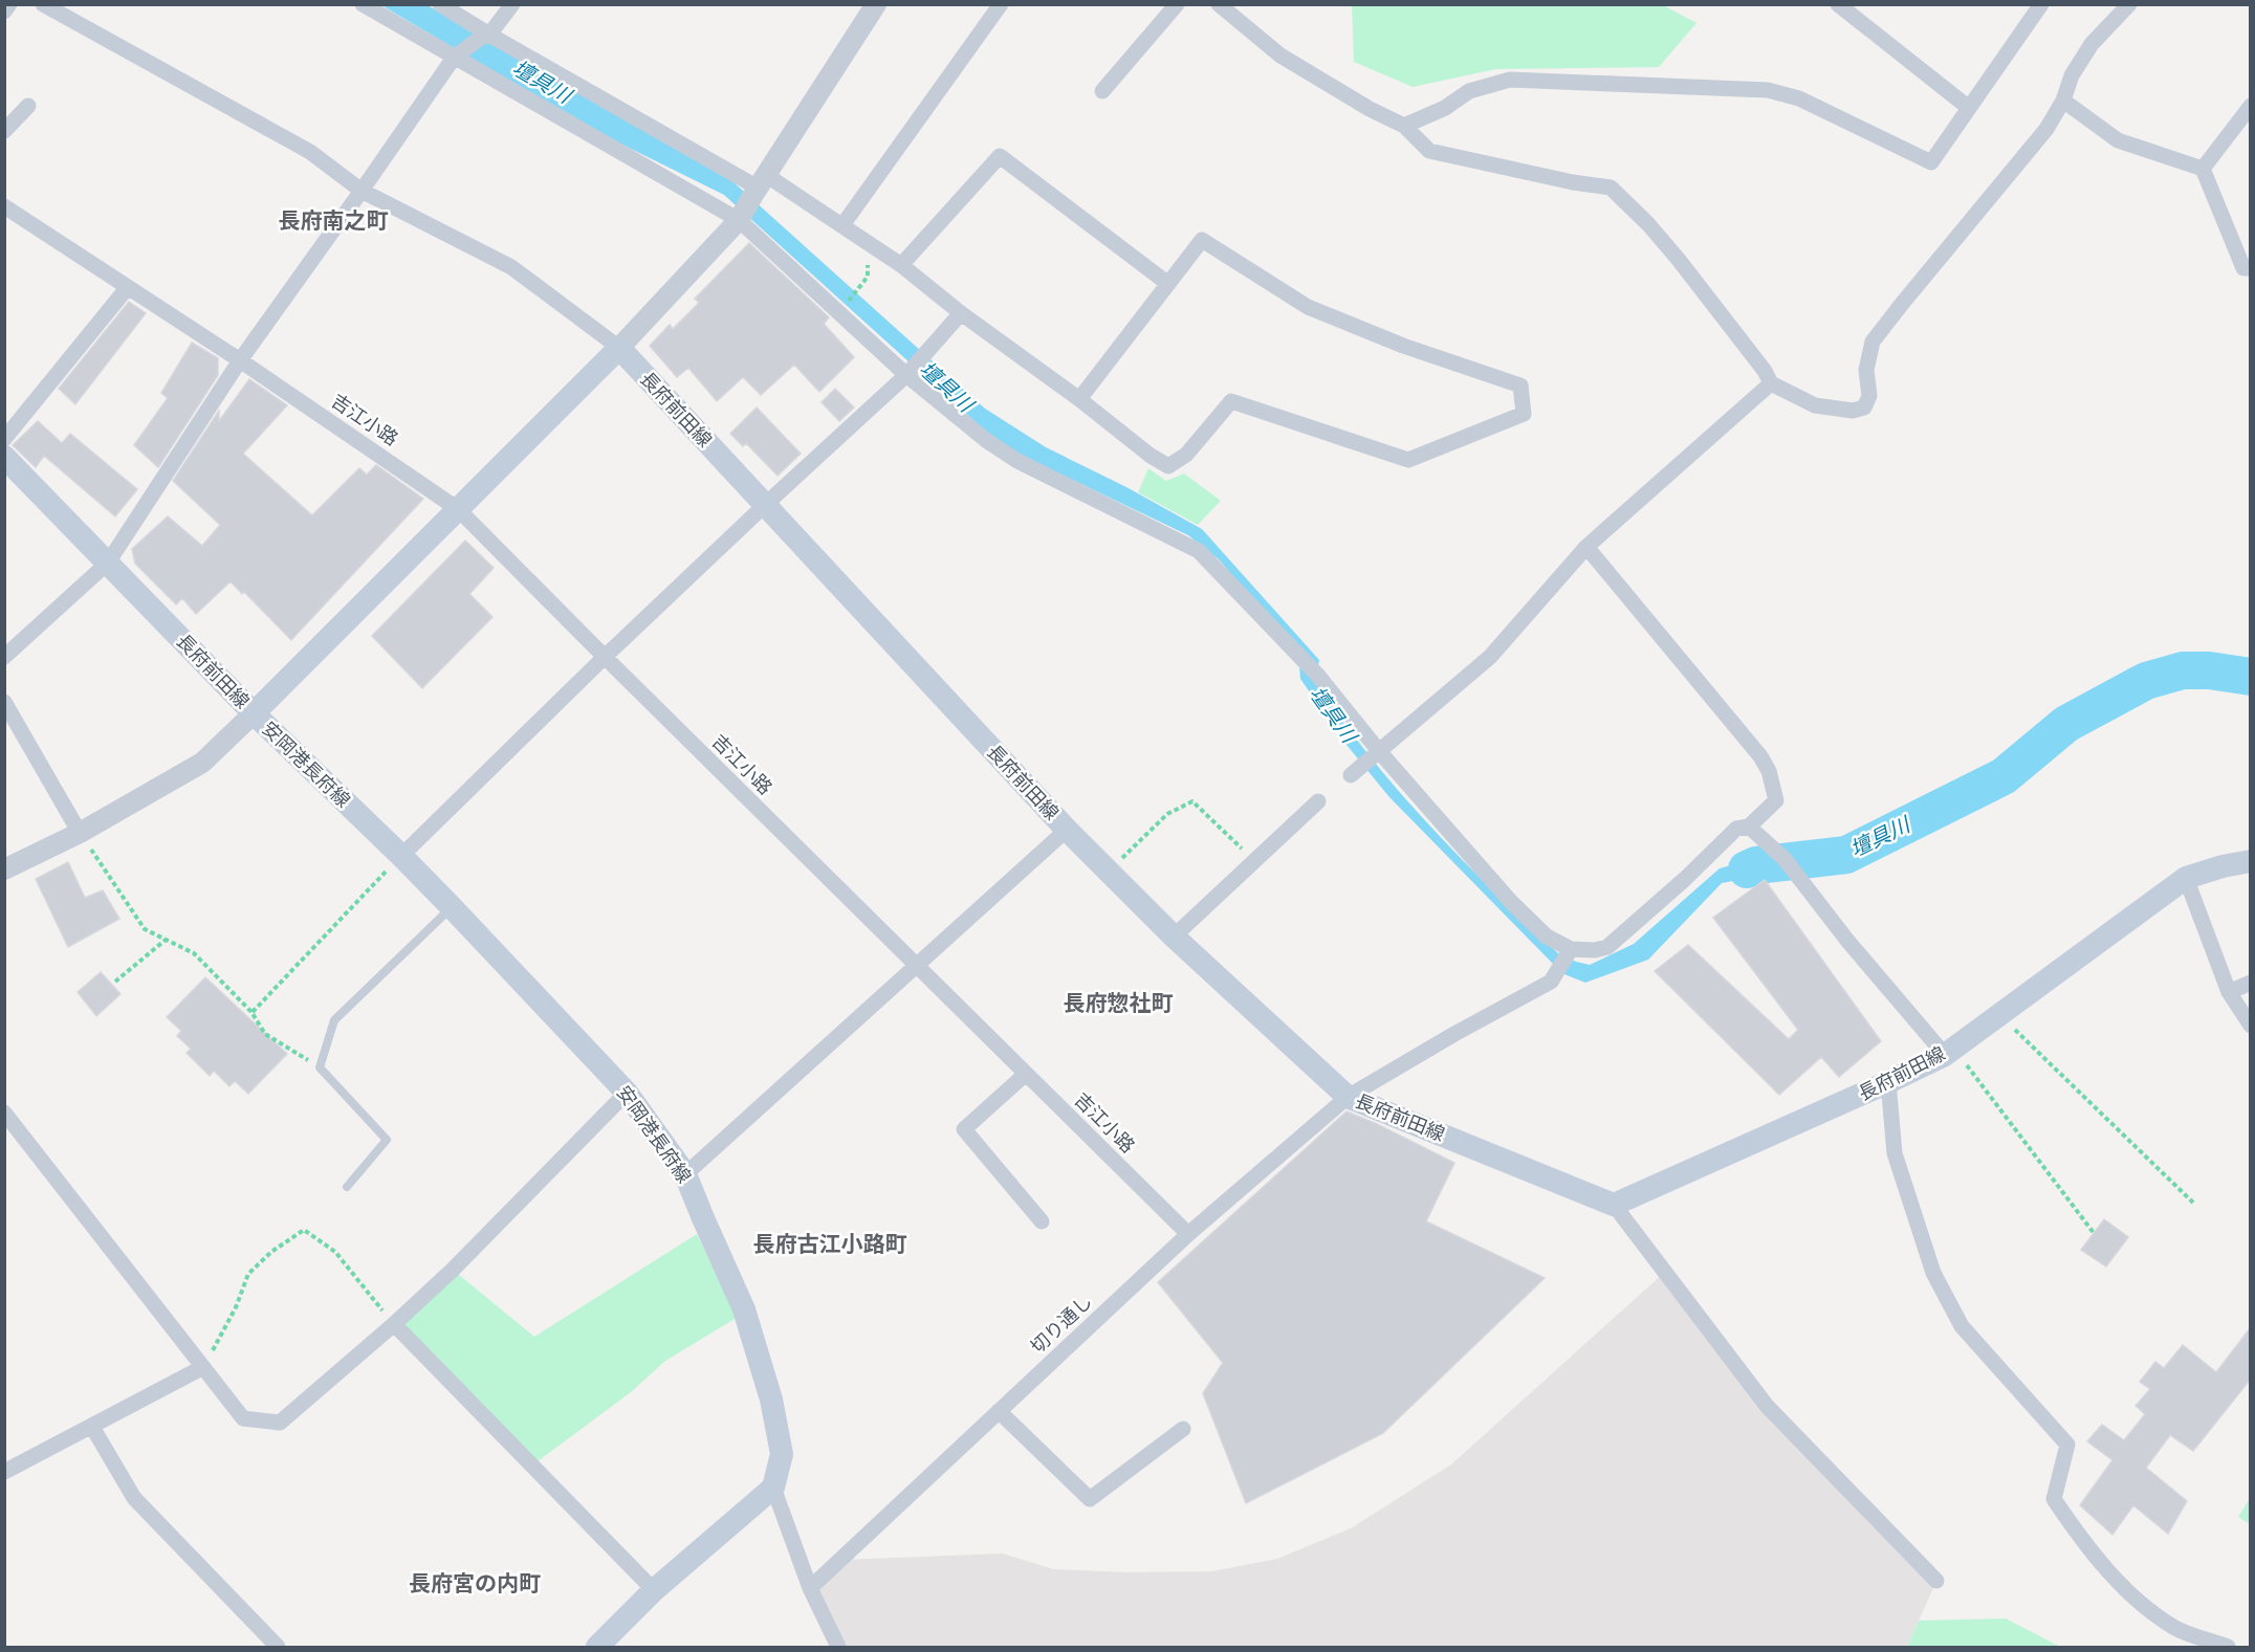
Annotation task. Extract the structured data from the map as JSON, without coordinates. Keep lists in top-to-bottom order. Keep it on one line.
{"streets":{"main road":["長府前田線","安岡港長府線"],"street":["吉江小路","切り通し"]},"crossings":[["長府前田線","吉江小路"],["長府前田線","安岡港長府線"],["長府前田線","切り通し"],["吉江小路","切り通し"]],"districts":["長府南之町","長府惣社町","長府古江小路町","長府宮の内町"],"water":["壇具川"]}
